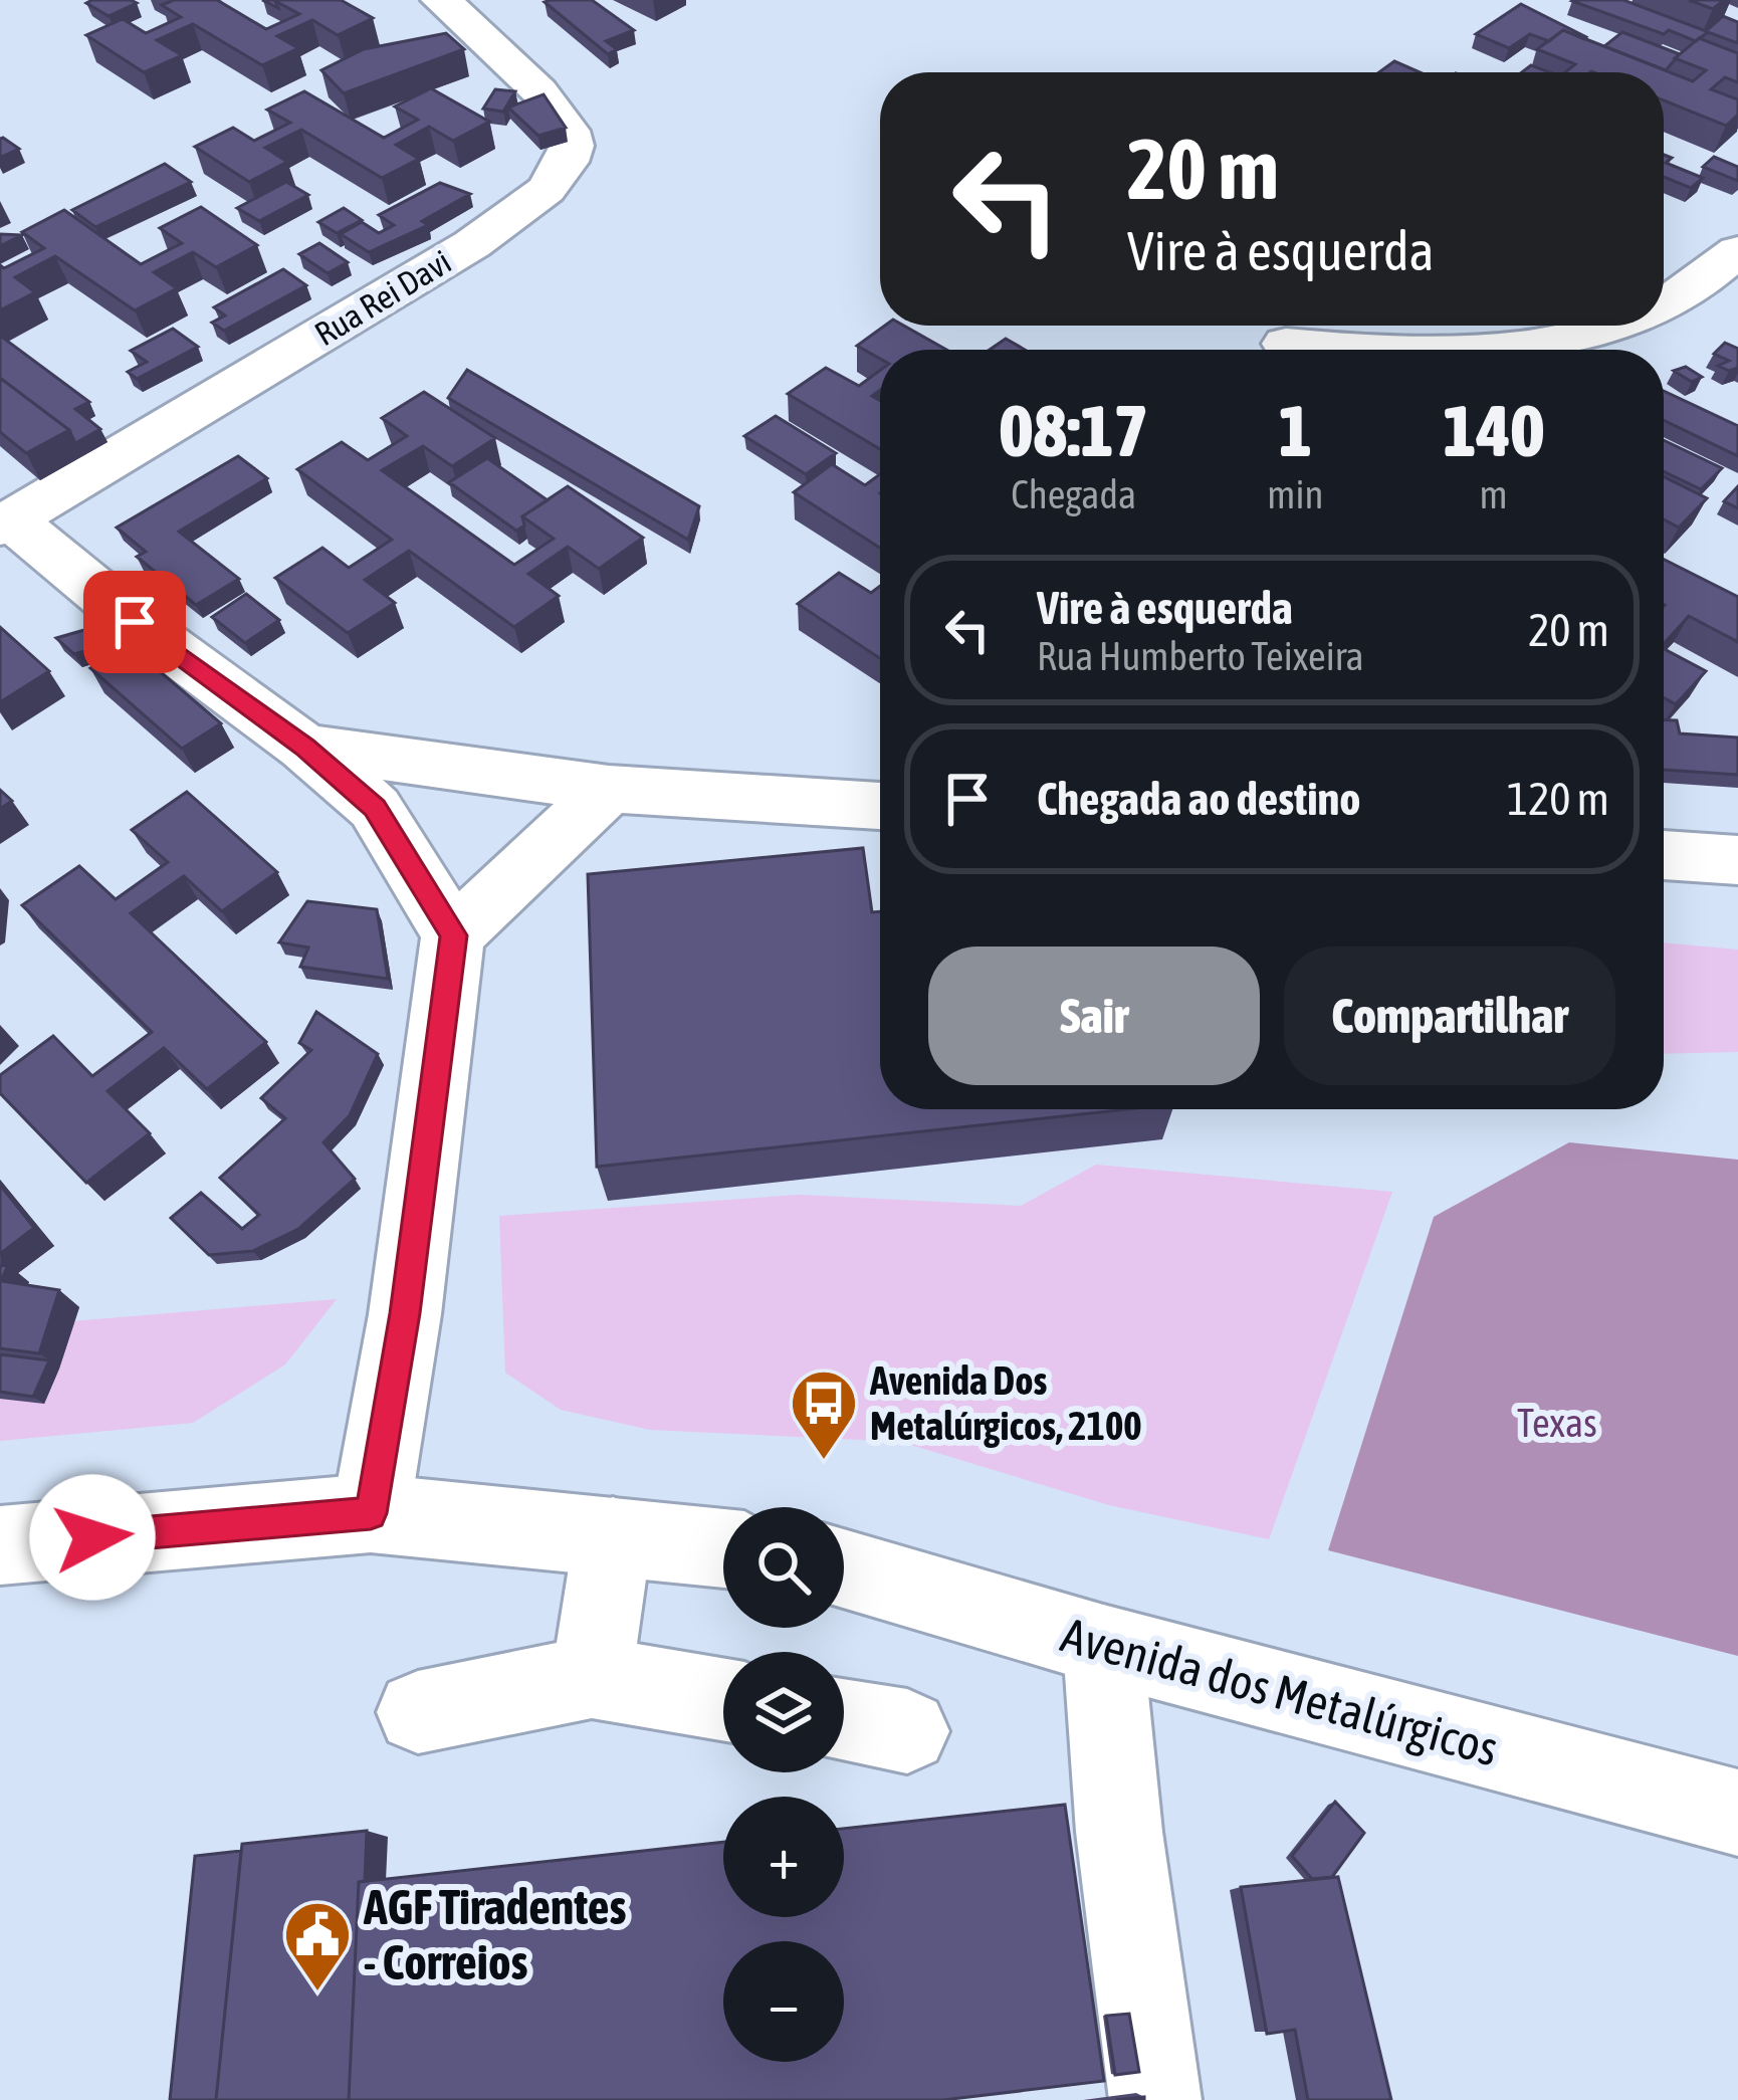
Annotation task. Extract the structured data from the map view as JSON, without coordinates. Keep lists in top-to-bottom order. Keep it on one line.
{"streets":{"street":["Rua Rei Davi","Avenida dos Metalúrgicos"]},"parks":["Texas"],"places":{"bus stop":["Avenida Dos Metalúrgicos, 2100"],"public building":["AGF Tiradentes - Correios"]},"page":{"turn":["20 m","Vire à esquerda"],"eta":["08:17","Chegada","1","min","140","m"],"list":[{"name":"Vire à esquerda","note":"Rua Humberto Teixeira","value":"20 m"},{"name":"Chegada ao destino","value":"120 m"}],"buttons":["Sair","Compartilhar"],"map_buttons":["+","−"]}}
